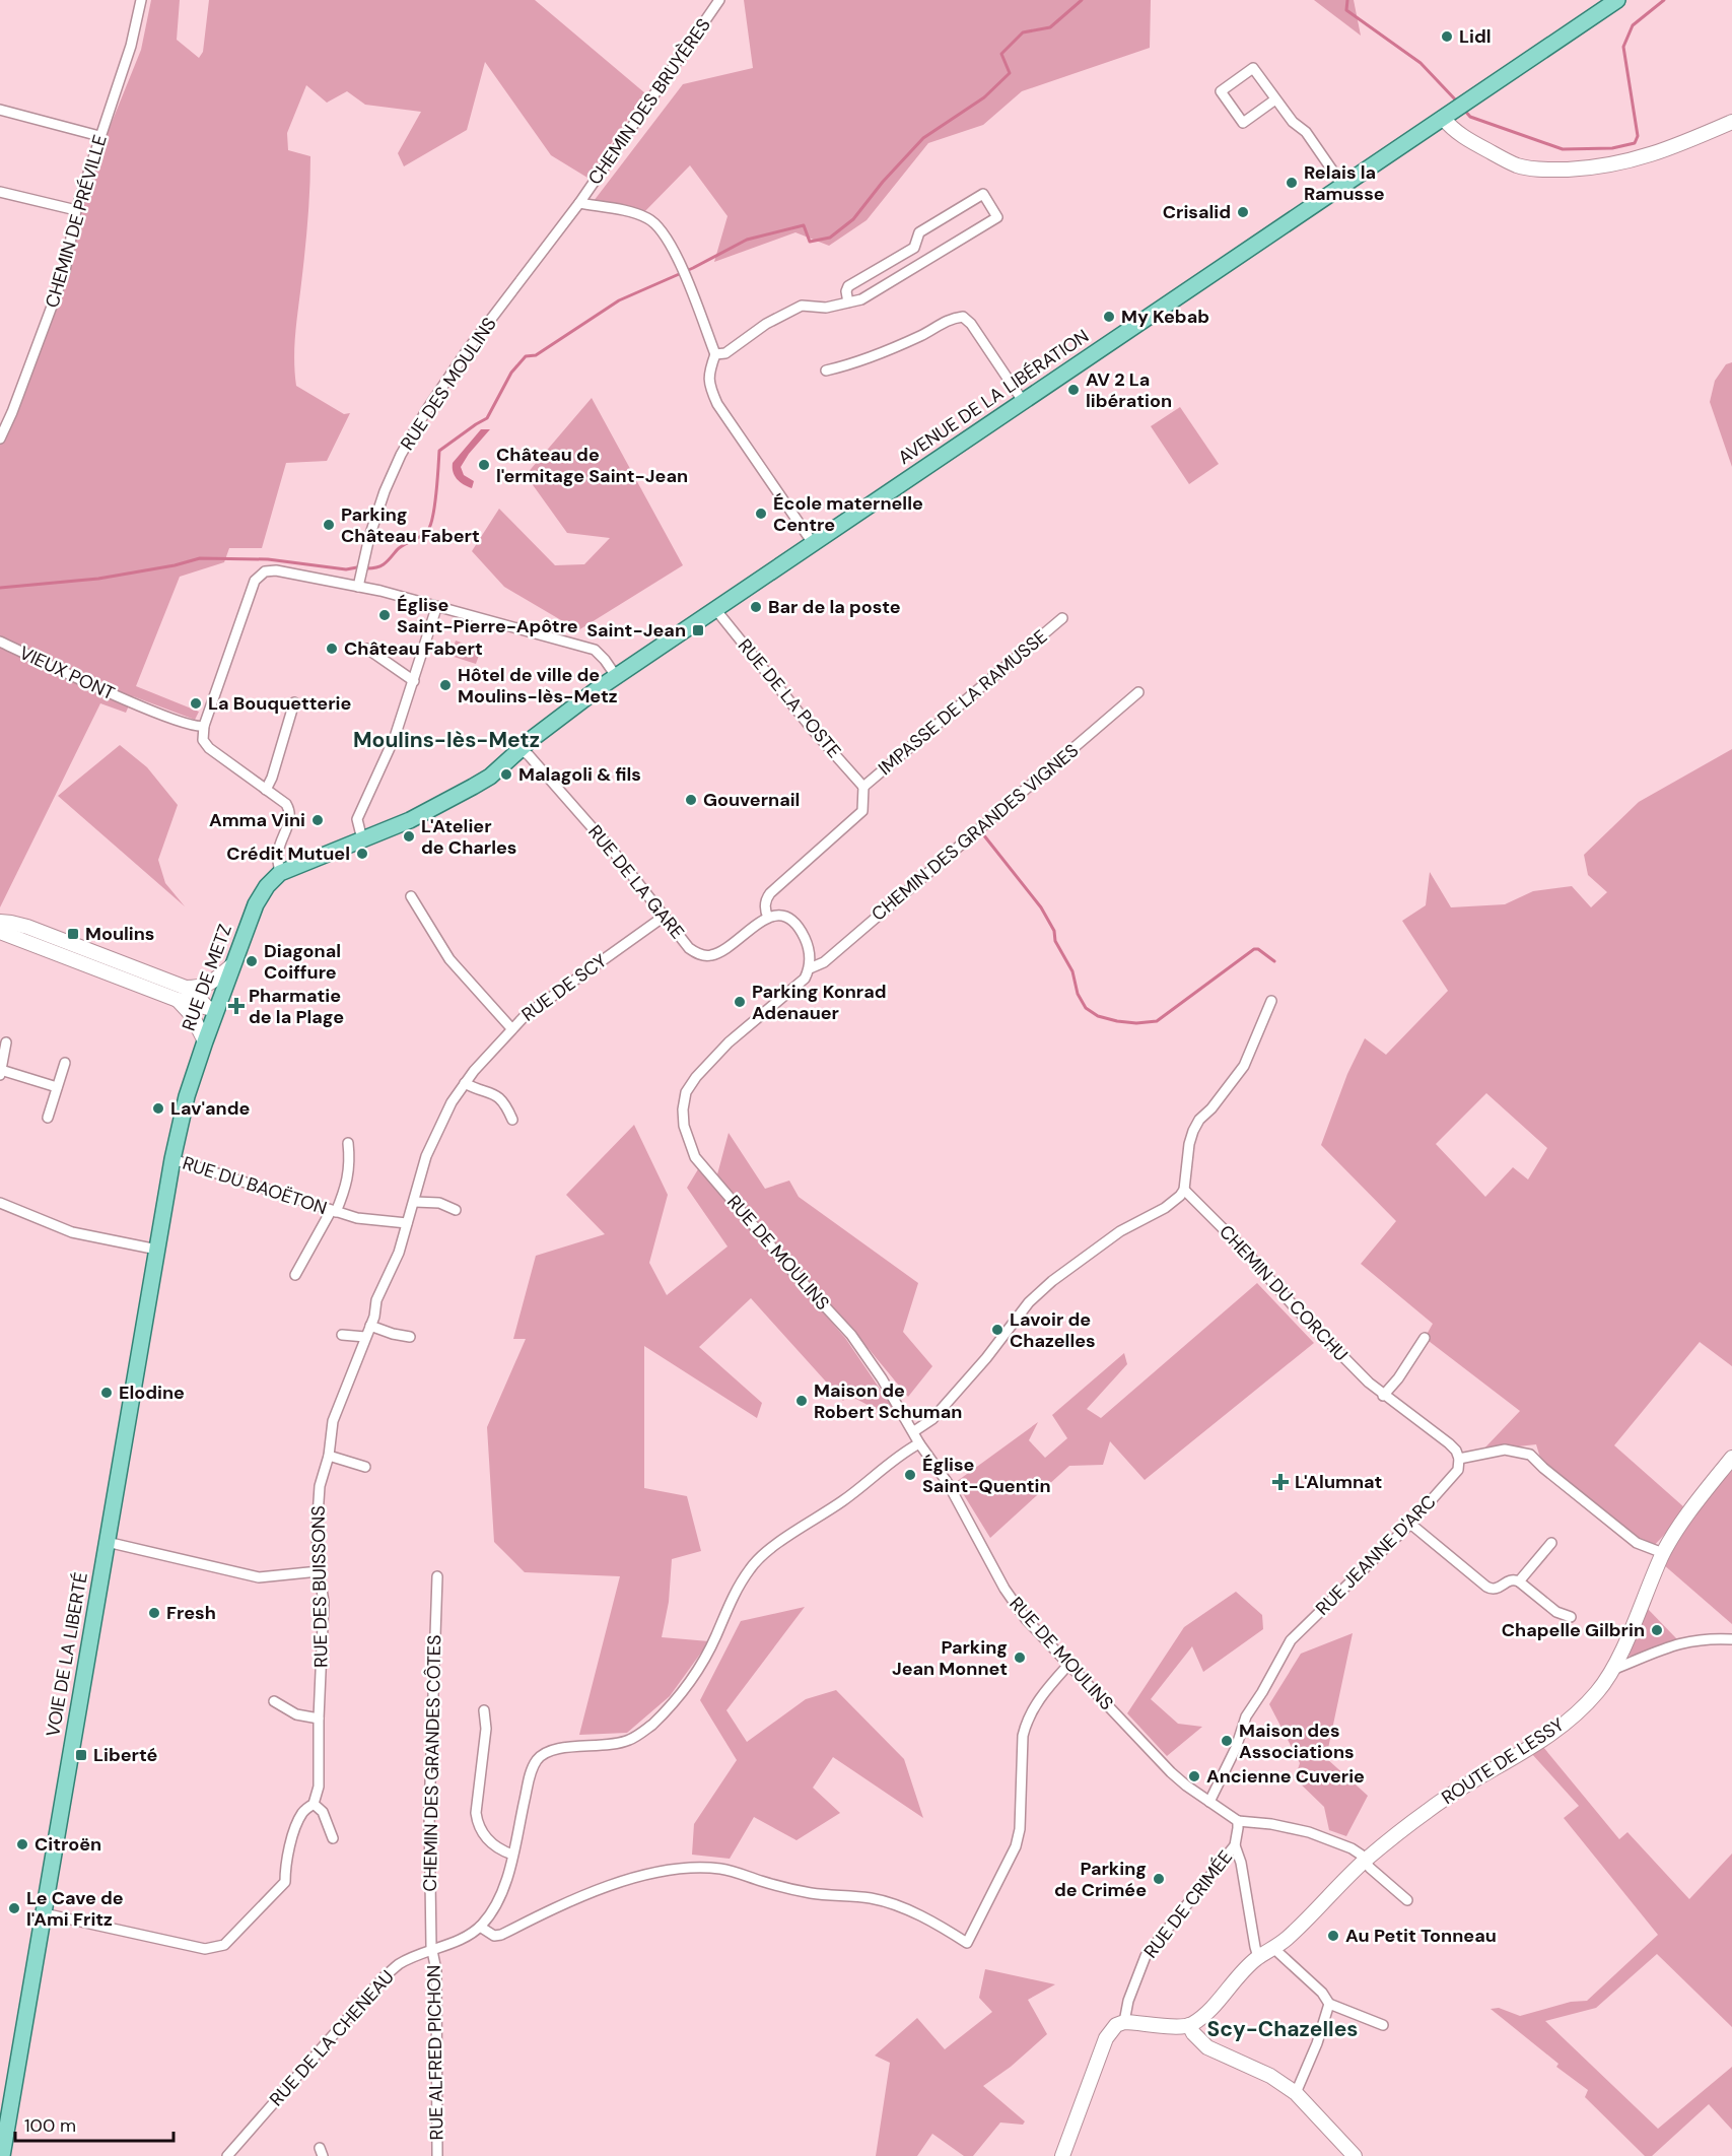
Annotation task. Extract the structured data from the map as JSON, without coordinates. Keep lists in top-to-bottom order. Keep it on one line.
{"streets":{"main road":["AVENUE DE LA LIBÉRATION","RUE DE METZ","VOIE DE LA LIBERTÉ"],"street":["CHEMIN DES BRUYÈRES","CHEMIN DE PRÉVILLE","RUE DES MOULINS","VIEUX PONT","RUE DE LA POSTE","IMPASSE DE LA RAMUSSE","CHEMIN DES GRANDES VIGNES","RUE DE LA GARE","RUE DE SCY","RUE DU BAOËTON","RUE DE MOULINS","CHEMIN DU CORCHU","RUE JEANNE D'ARC","RUE DES BUISSONS","ROUTE DE LESSY","CHEMIN DES GRANDES CÔTES","RUE DE CRIMÉE","RUE DE LA CHENEAU","RUE ALFRED PICHON"]},"crossings":[["CHEMIN DES BRUYÈRES","RUE DES MOULINS"],["AVENUE DE LA LIBÉRATION","RUE DE LA POSTE"],["AVENUE DE LA LIBÉRATION","RUE DE LA GARE"],["AVENUE DE LA LIBÉRATION","RUE DE METZ"],["RUE DE LA POSTE","IMPASSE DE LA RAMUSSE"],["CHEMIN DES GRANDES VIGNES","RUE DE MOULINS"],["RUE DE LA GARE","RUE DE SCY"],["RUE DE METZ","RUE DU BAOËTON"],["RUE DE METZ","VOIE DE LA LIBERTÉ"],["RUE DU BAOËTON","RUE DES BUISSONS"],["RUE DU BAOËTON","VOIE DE LA LIBERTÉ"],["RUE DE MOULINS","RUE JEANNE D'ARC"],["RUE DE MOULINS","RUE DE CRIMÉE"],["CHEMIN DES GRANDES CÔTES","RUE DE LA CHENEAU"],["CHEMIN DES GRANDES CÔTES","RUE ALFRED PICHON"],["RUE DE LA CHENEAU","RUE ALFRED PICHON"]],"districts":["Moulins-lès-Metz","Scy-Chazelles"],"places":{"other":["Lidl","Relais la Ramusse","Crisalid","My Kebab","AV 2 La libération","Château de l'ermitage Saint-Jean","École maternelle Centre","Parking Château Fabert","Bar de la poste","Église Saint-Pierre-Apôtre","Château Fabert","Hôtel de ville de Moulins-lès-Metz","La Bouquetterie","Malagoli & fils","Gouvernail","Amma Vini","L'Atelier de Charles","Crédit Mutuel","Diagonal Coiffure","Parking Konrad Adenauer","Lav'ande","Lavoir de Chazelles","Elodine","Maison de Robert Schuman","Église Saint-Quentin","Fresh","Chapelle Gilbrin","Parking Jean Monnet","Maison des Associations","Ancienne Cuverie","Citroën","Parking de Crimée","Le Cave de l'Ami Fritz","Au Petit Tonneau"],"transit":["Saint-Jean","Moulins","Liberté"],"health":["Pharmatie de la Plage","L'Alumnat"]},"scale_bar":"100 m"}
